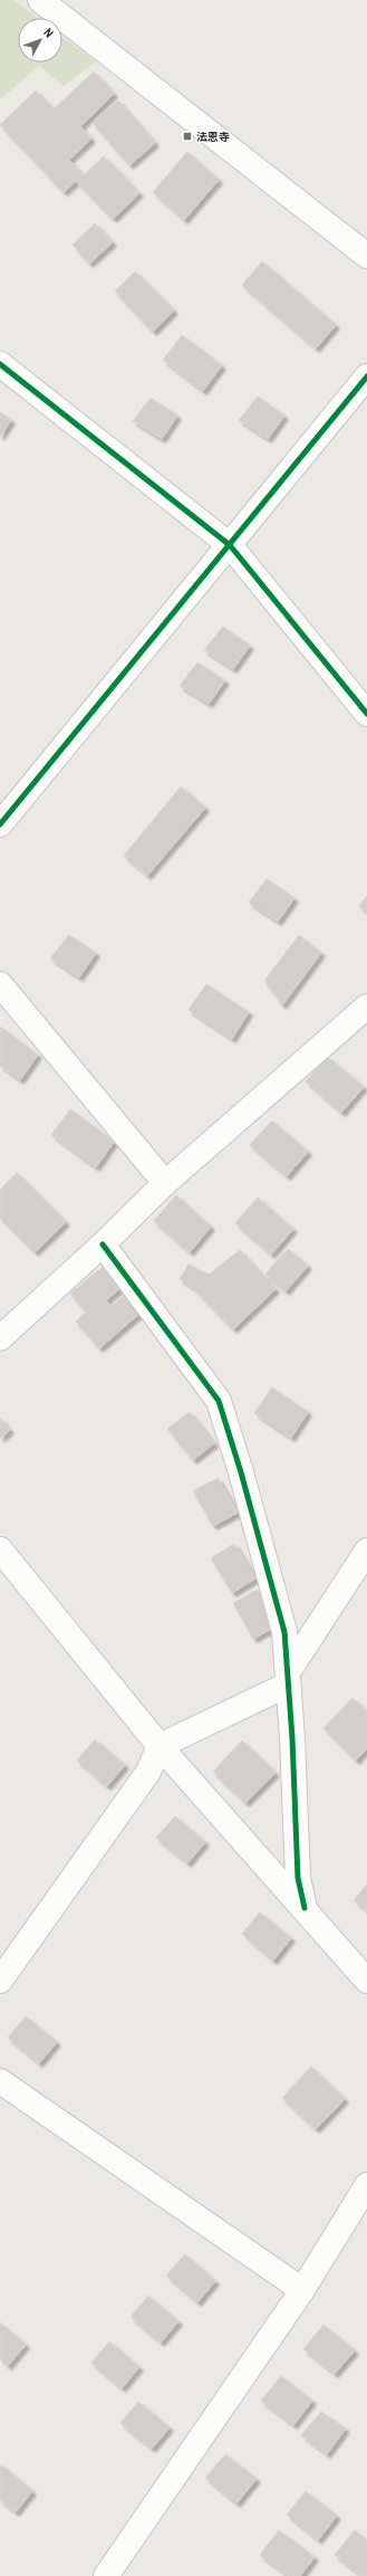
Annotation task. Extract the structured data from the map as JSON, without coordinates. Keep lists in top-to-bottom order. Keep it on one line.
{"places":{"transit":["法恩寺"]},"north":"top right"}
